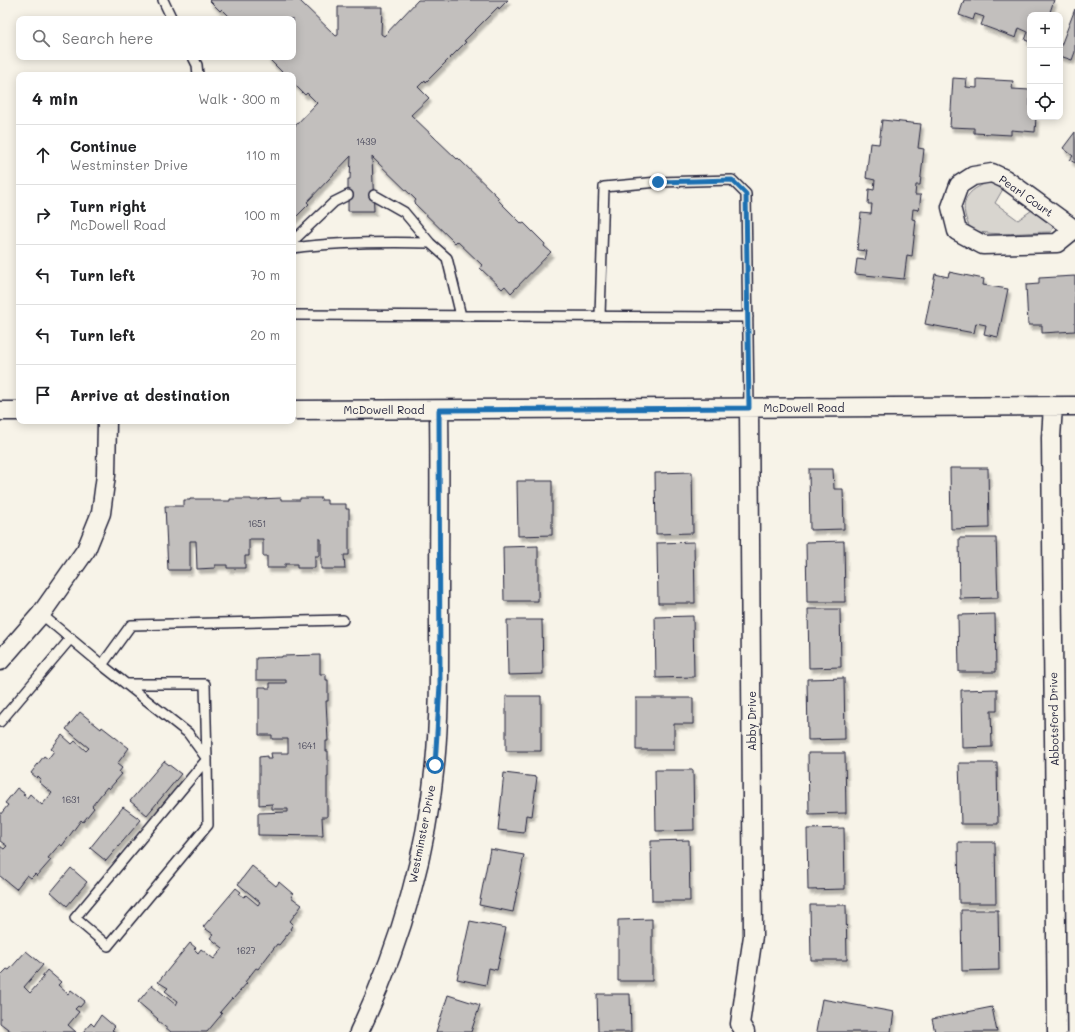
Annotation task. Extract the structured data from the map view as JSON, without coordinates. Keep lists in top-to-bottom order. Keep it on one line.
{"streets":{"street":["Pearl Court","McDowell Road","Abbotsford Drive","Abby Drive","Westminster Drive"]},"crossings":[["McDowell Road","Abbotsford Drive"],["McDowell Road","Abby Drive"],["McDowell Road","Westminster Drive"]],"house_numbers":["1439","1651","1641","1631","1627"],"page":{"map_buttons":["+","−"],"search":"Search here","heading":["4 min","Walk · 300 m"],"list":[["Continue","Westminster Drive","110 m"],["Turn right","McDowell Road","100 m"],["Turn left","70 m"],["Turn left","20 m"],"Arrive at destination"]}}
